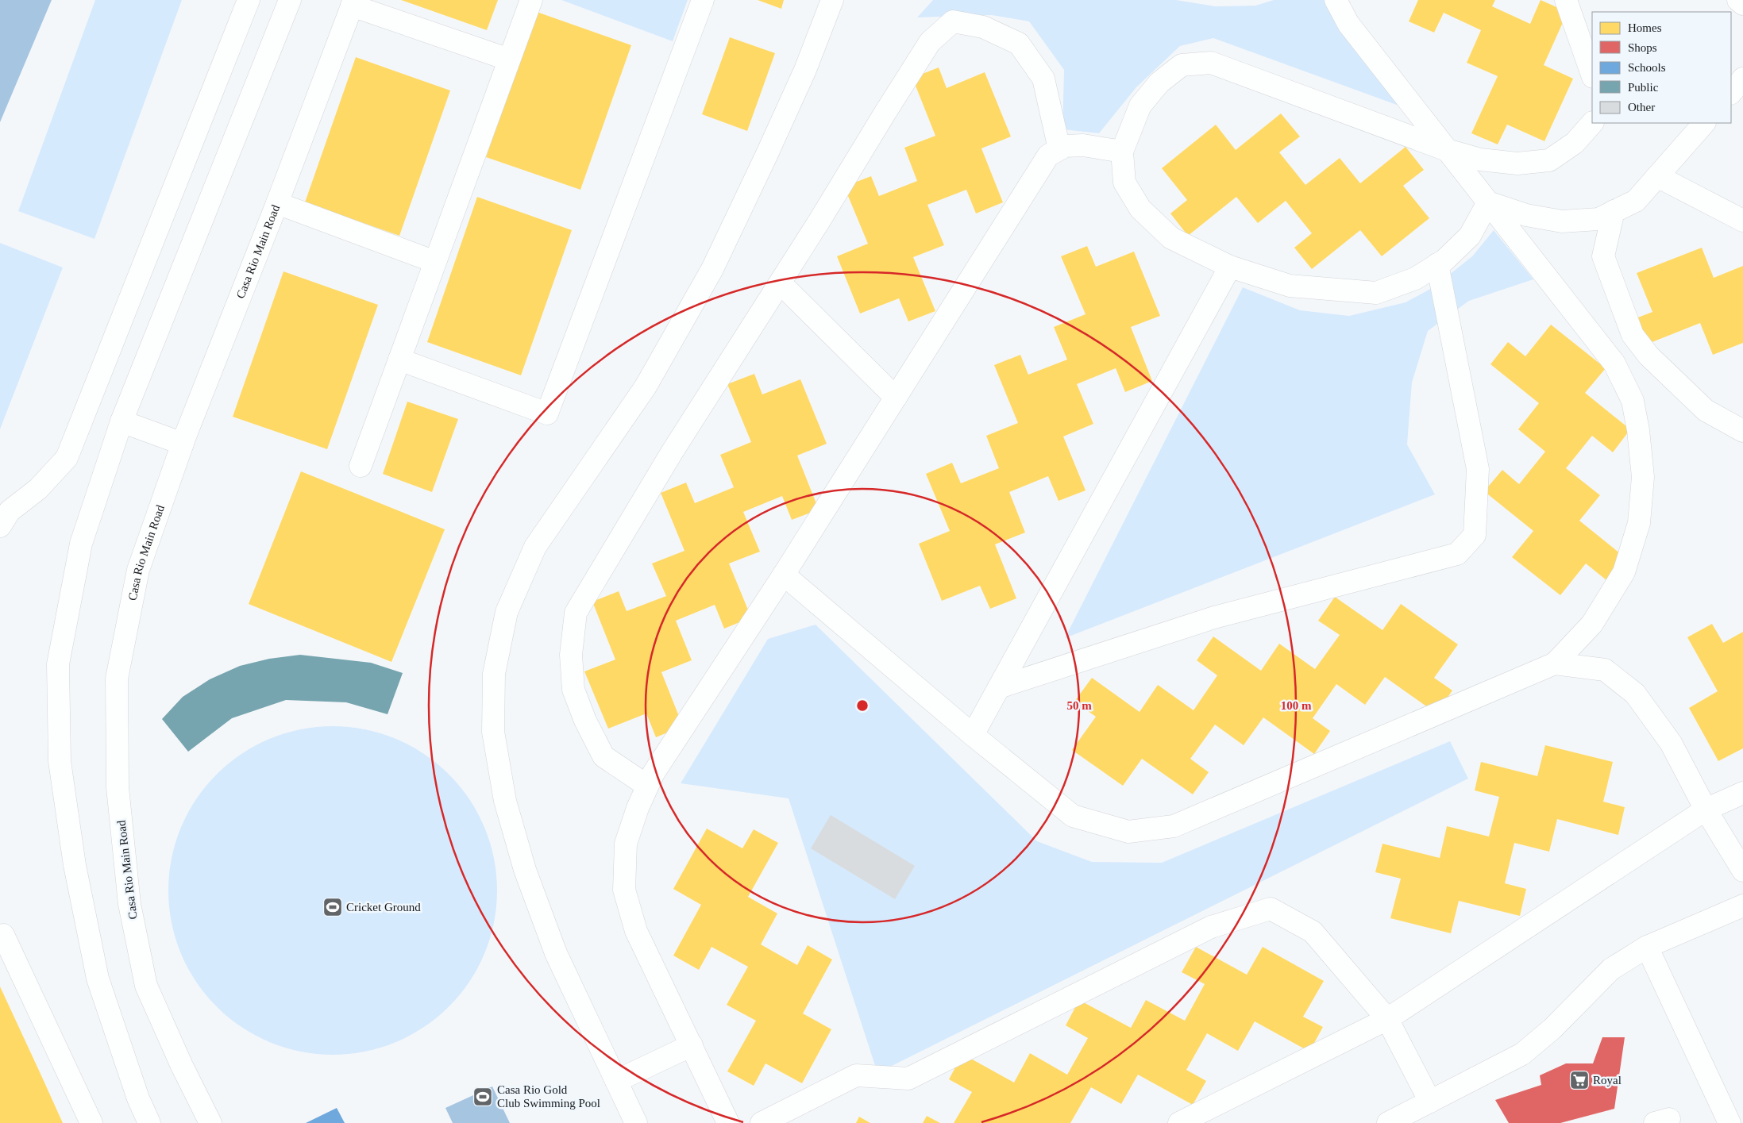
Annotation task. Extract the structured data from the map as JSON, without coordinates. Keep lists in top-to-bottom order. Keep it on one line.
{"streets":{"street":["Casa Rio Main Road"]},"places":{"sports":["Cricket Ground","Casa Rio Gold Club Swimming Pool"],"supermarket":["Royal"]},"legend":["Homes","Shops","Schools","Public","Other"],"rings":["50 m","100 m"]}
